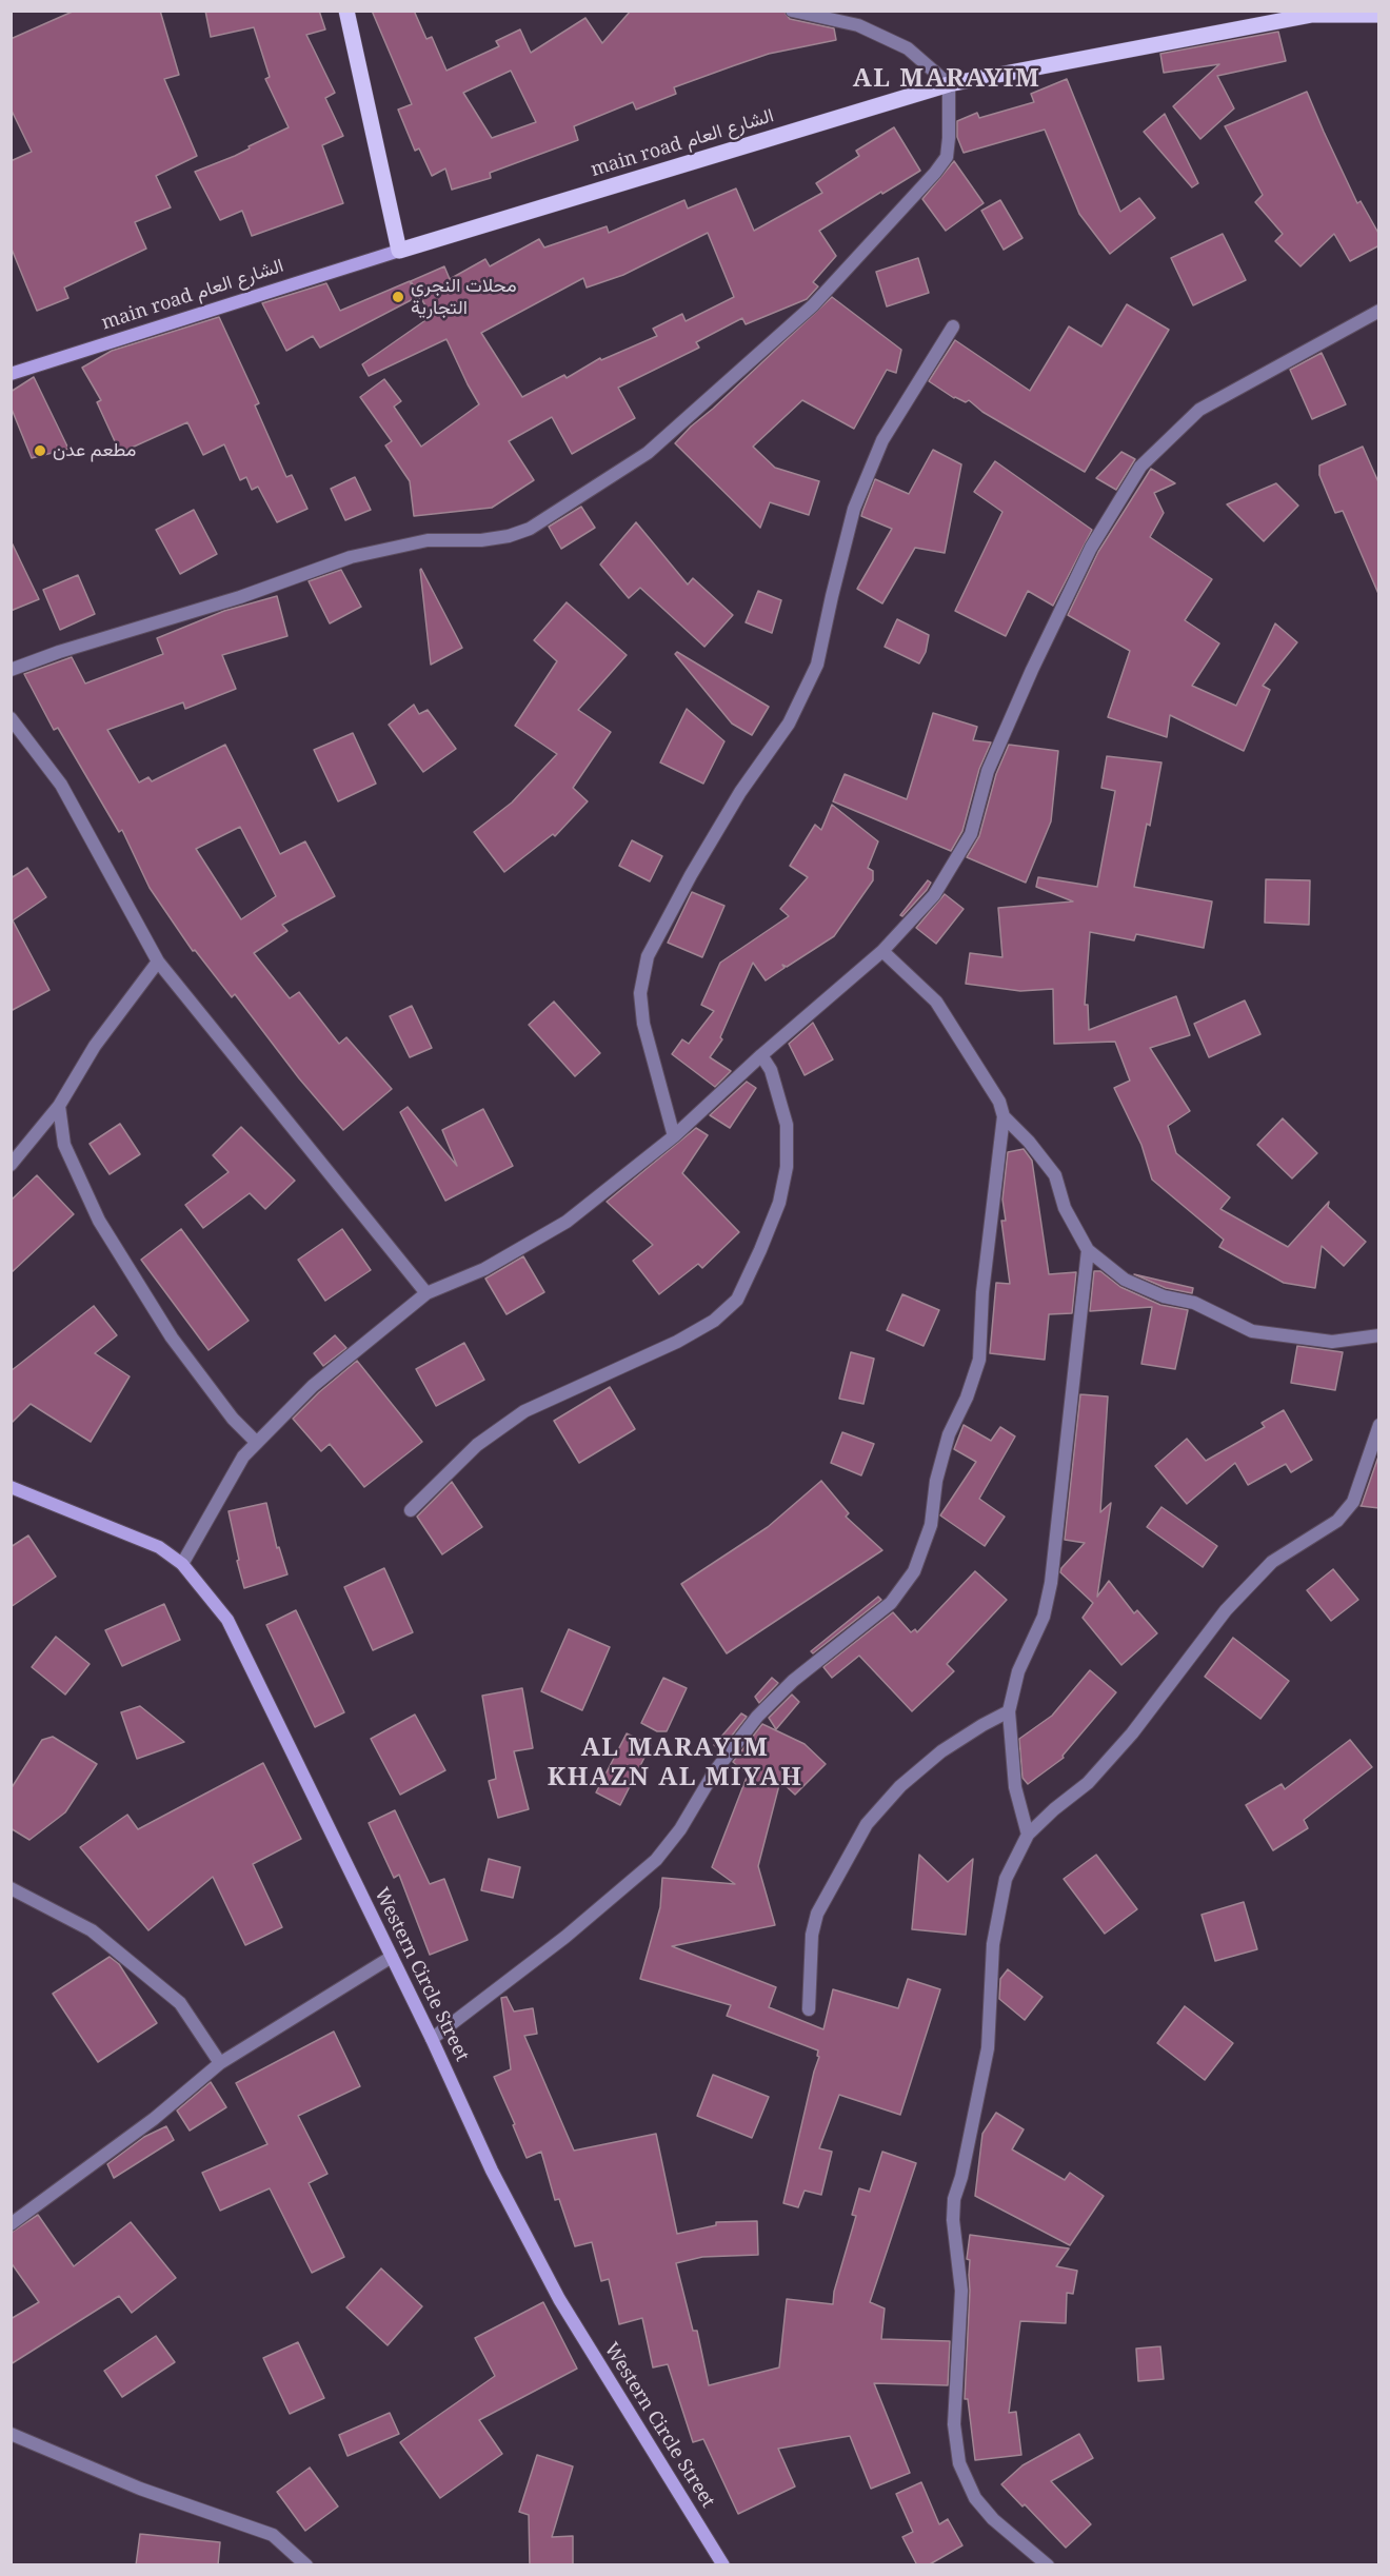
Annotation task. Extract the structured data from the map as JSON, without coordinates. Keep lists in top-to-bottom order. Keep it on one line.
{"streets":{"main road":["main road الشارع العام"],"street":["Western Circle Street"]},"districts":["AL MARAYIM","AL MARAYIM KHAZN AL MIYAH"],"places":["محلات النجري التجارية","مطعم عدن"]}
